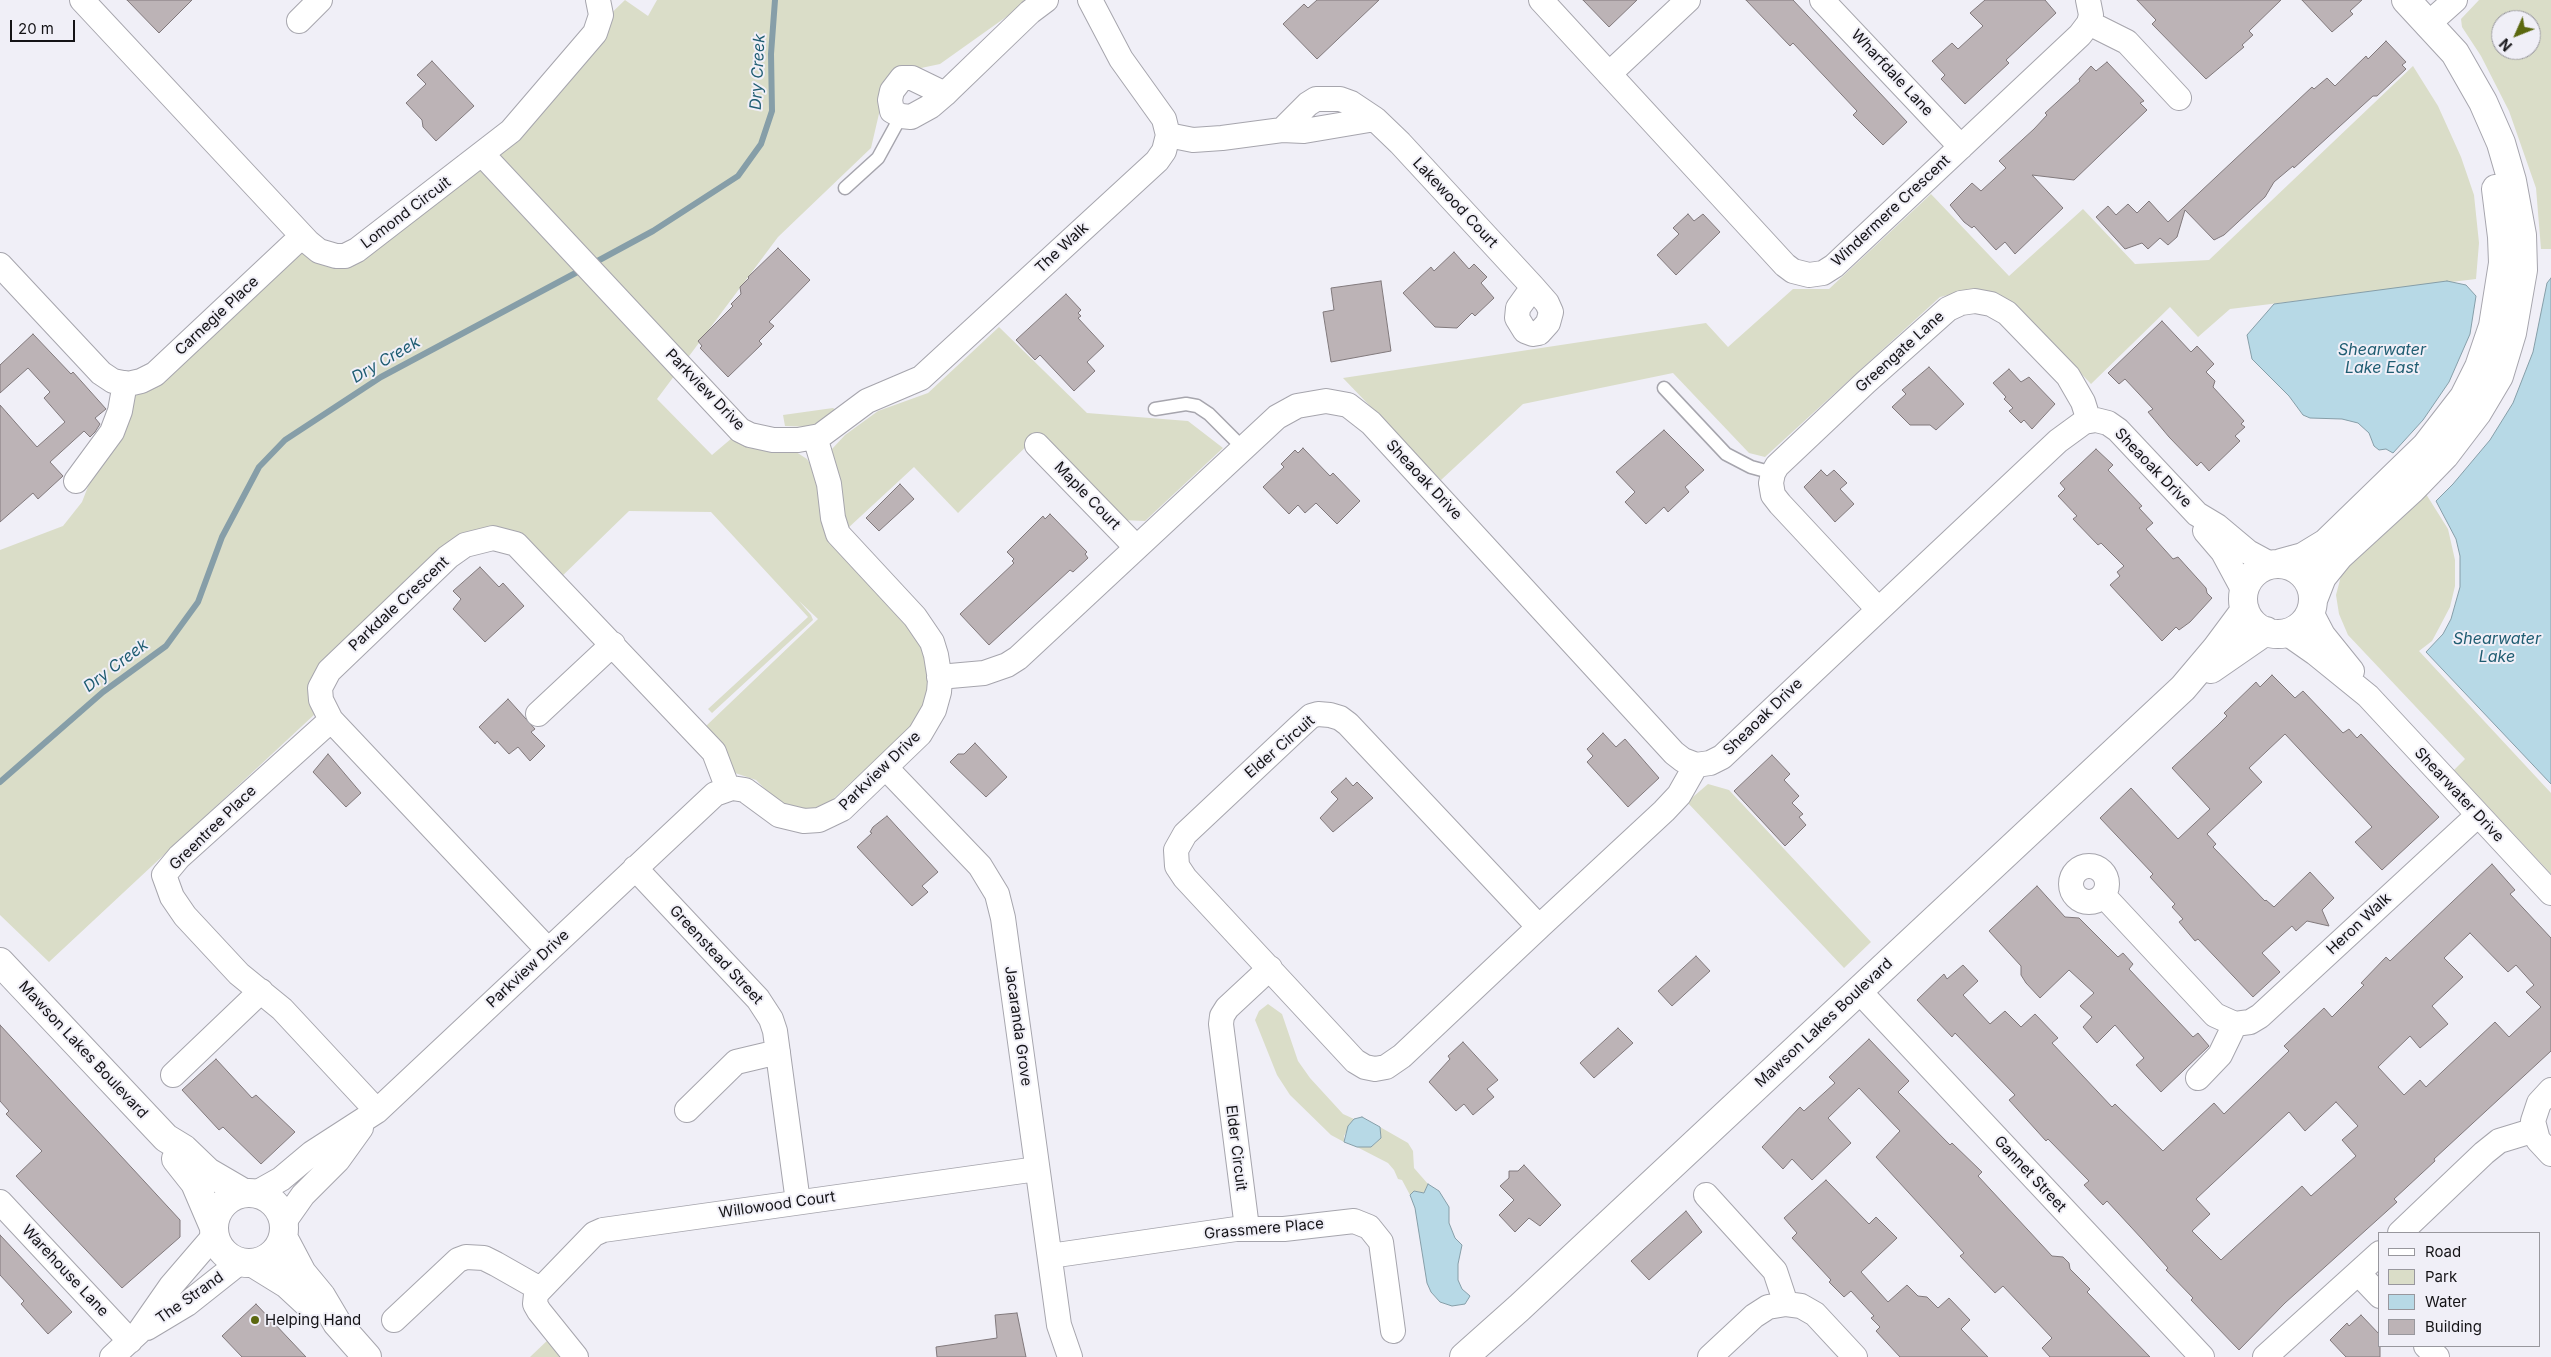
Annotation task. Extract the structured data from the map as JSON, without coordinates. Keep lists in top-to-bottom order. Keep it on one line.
{"streets":{"street":["Wharfdale Lane","Lakewood Court","Windermere Crescent","Lomond Circuit","The Walk","Carnegie Place","Greengate Lane","Parkview Drive","Sheaoak Drive","Maple Court","Parkdale Crescent","Elder Circuit","Shearwater Drive","Greentree Place","Heron Walk","Greenstead Street","Mawson Lakes Boulevard","Jacaranda Grove","Gannet Street","Willowood Court","Grassmere Place","Warehouse Lane","The Strand"]},"crossings":[["Wharfdale Lane","Windermere Crescent"],["Lakewood Court","The Walk"],["Lomond Circuit","Carnegie Place"],["Lomond Circuit","Parkview Drive"],["The Walk","Parkview Drive"],["Greengate Lane","Sheaoak Drive"],["Parkview Drive","Sheaoak Drive"],["Parkview Drive","Parkdale Crescent"],["Parkview Drive","Greentree Place"],["Parkview Drive","Greenstead Street"],["Parkview Drive","Mawson Lakes Boulevard"],["Parkview Drive","Jacaranda Grove"],["Parkview Drive","The Strand"],["Sheaoak Drive","Maple Court"],["Sheaoak Drive","Elder Circuit"],["Sheaoak Drive","Shearwater Drive"],["Sheaoak Drive","Mawson Lakes Boulevard"],["Parkdale Crescent","Greentree Place"],["Elder Circuit","Grassmere Place"],["Shearwater Drive","Heron Walk"],["Shearwater Drive","Mawson Lakes Boulevard"],["Greenstead Street","Willowood Court"],["Mawson Lakes Boulevard","Gannet Street"],["Mawson Lakes Boulevard","The Strand"],["Jacaranda Grove","Willowood Court"],["Jacaranda Grove","Grassmere Place"],["Warehouse Lane","The Strand"]],"water":["Dry Creek","Shearwater Lake East","Shearwater Lake"],"places":["Helping Hand"],"legend":["Road","Park","Water","Building"],"scale_bar":"20 m","north":"bottom left"}
